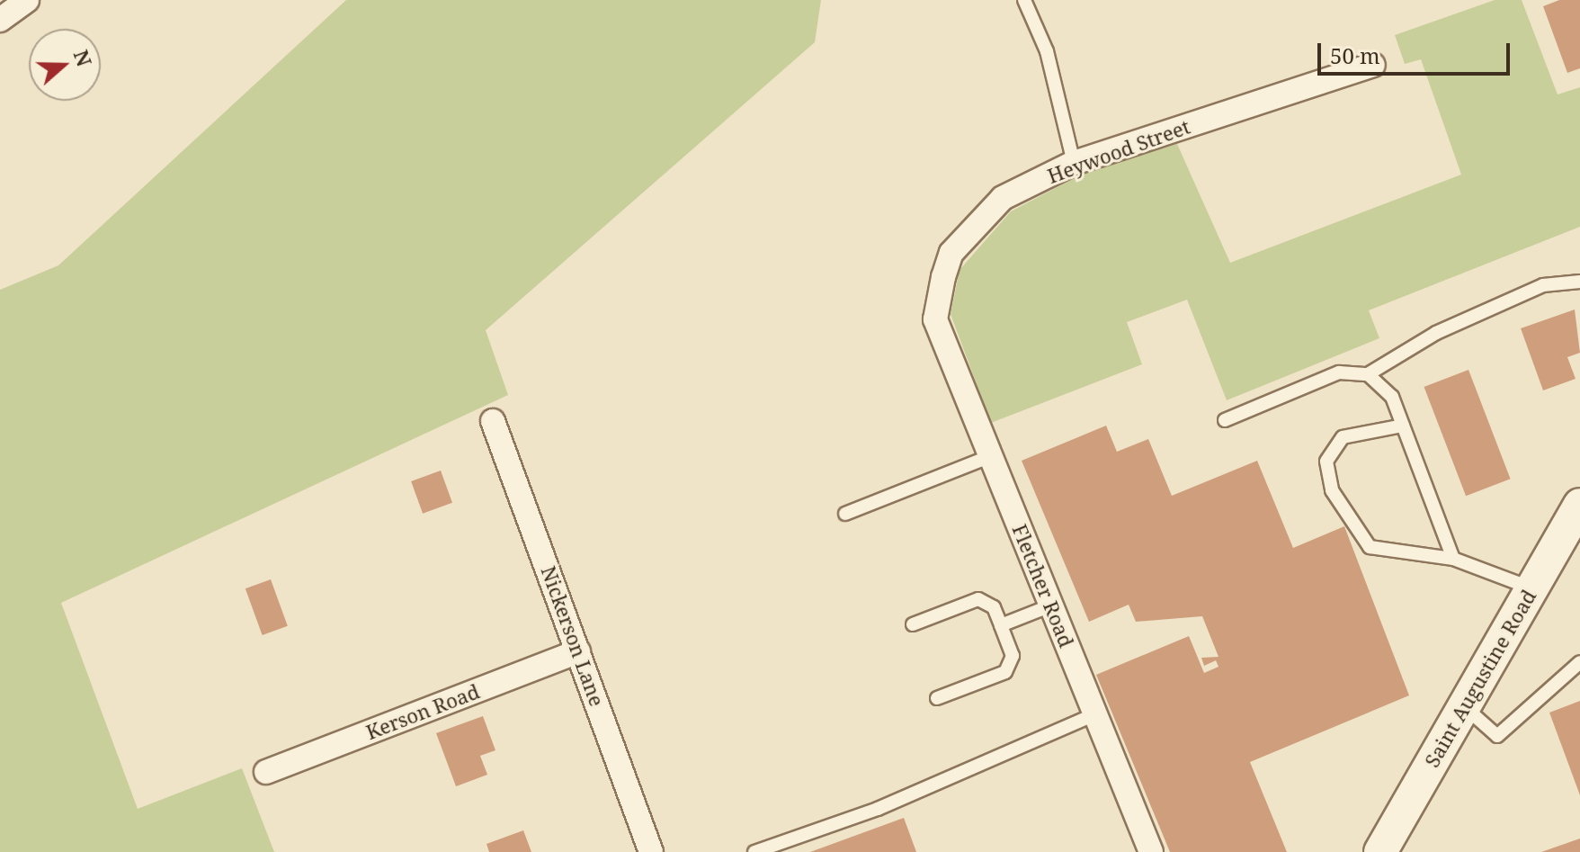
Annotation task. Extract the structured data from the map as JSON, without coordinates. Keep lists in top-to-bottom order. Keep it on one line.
{"streets":{"main road":["Saint Augustine Road"],"street":["Heywood Street","Fletcher Road","Nickerson Lane","Kerson Road"]},"crossings":[["Heywood Street","Fletcher Road"],["Nickerson Lane","Kerson Road"]],"scale_bar":"50 m","north":"right"}
